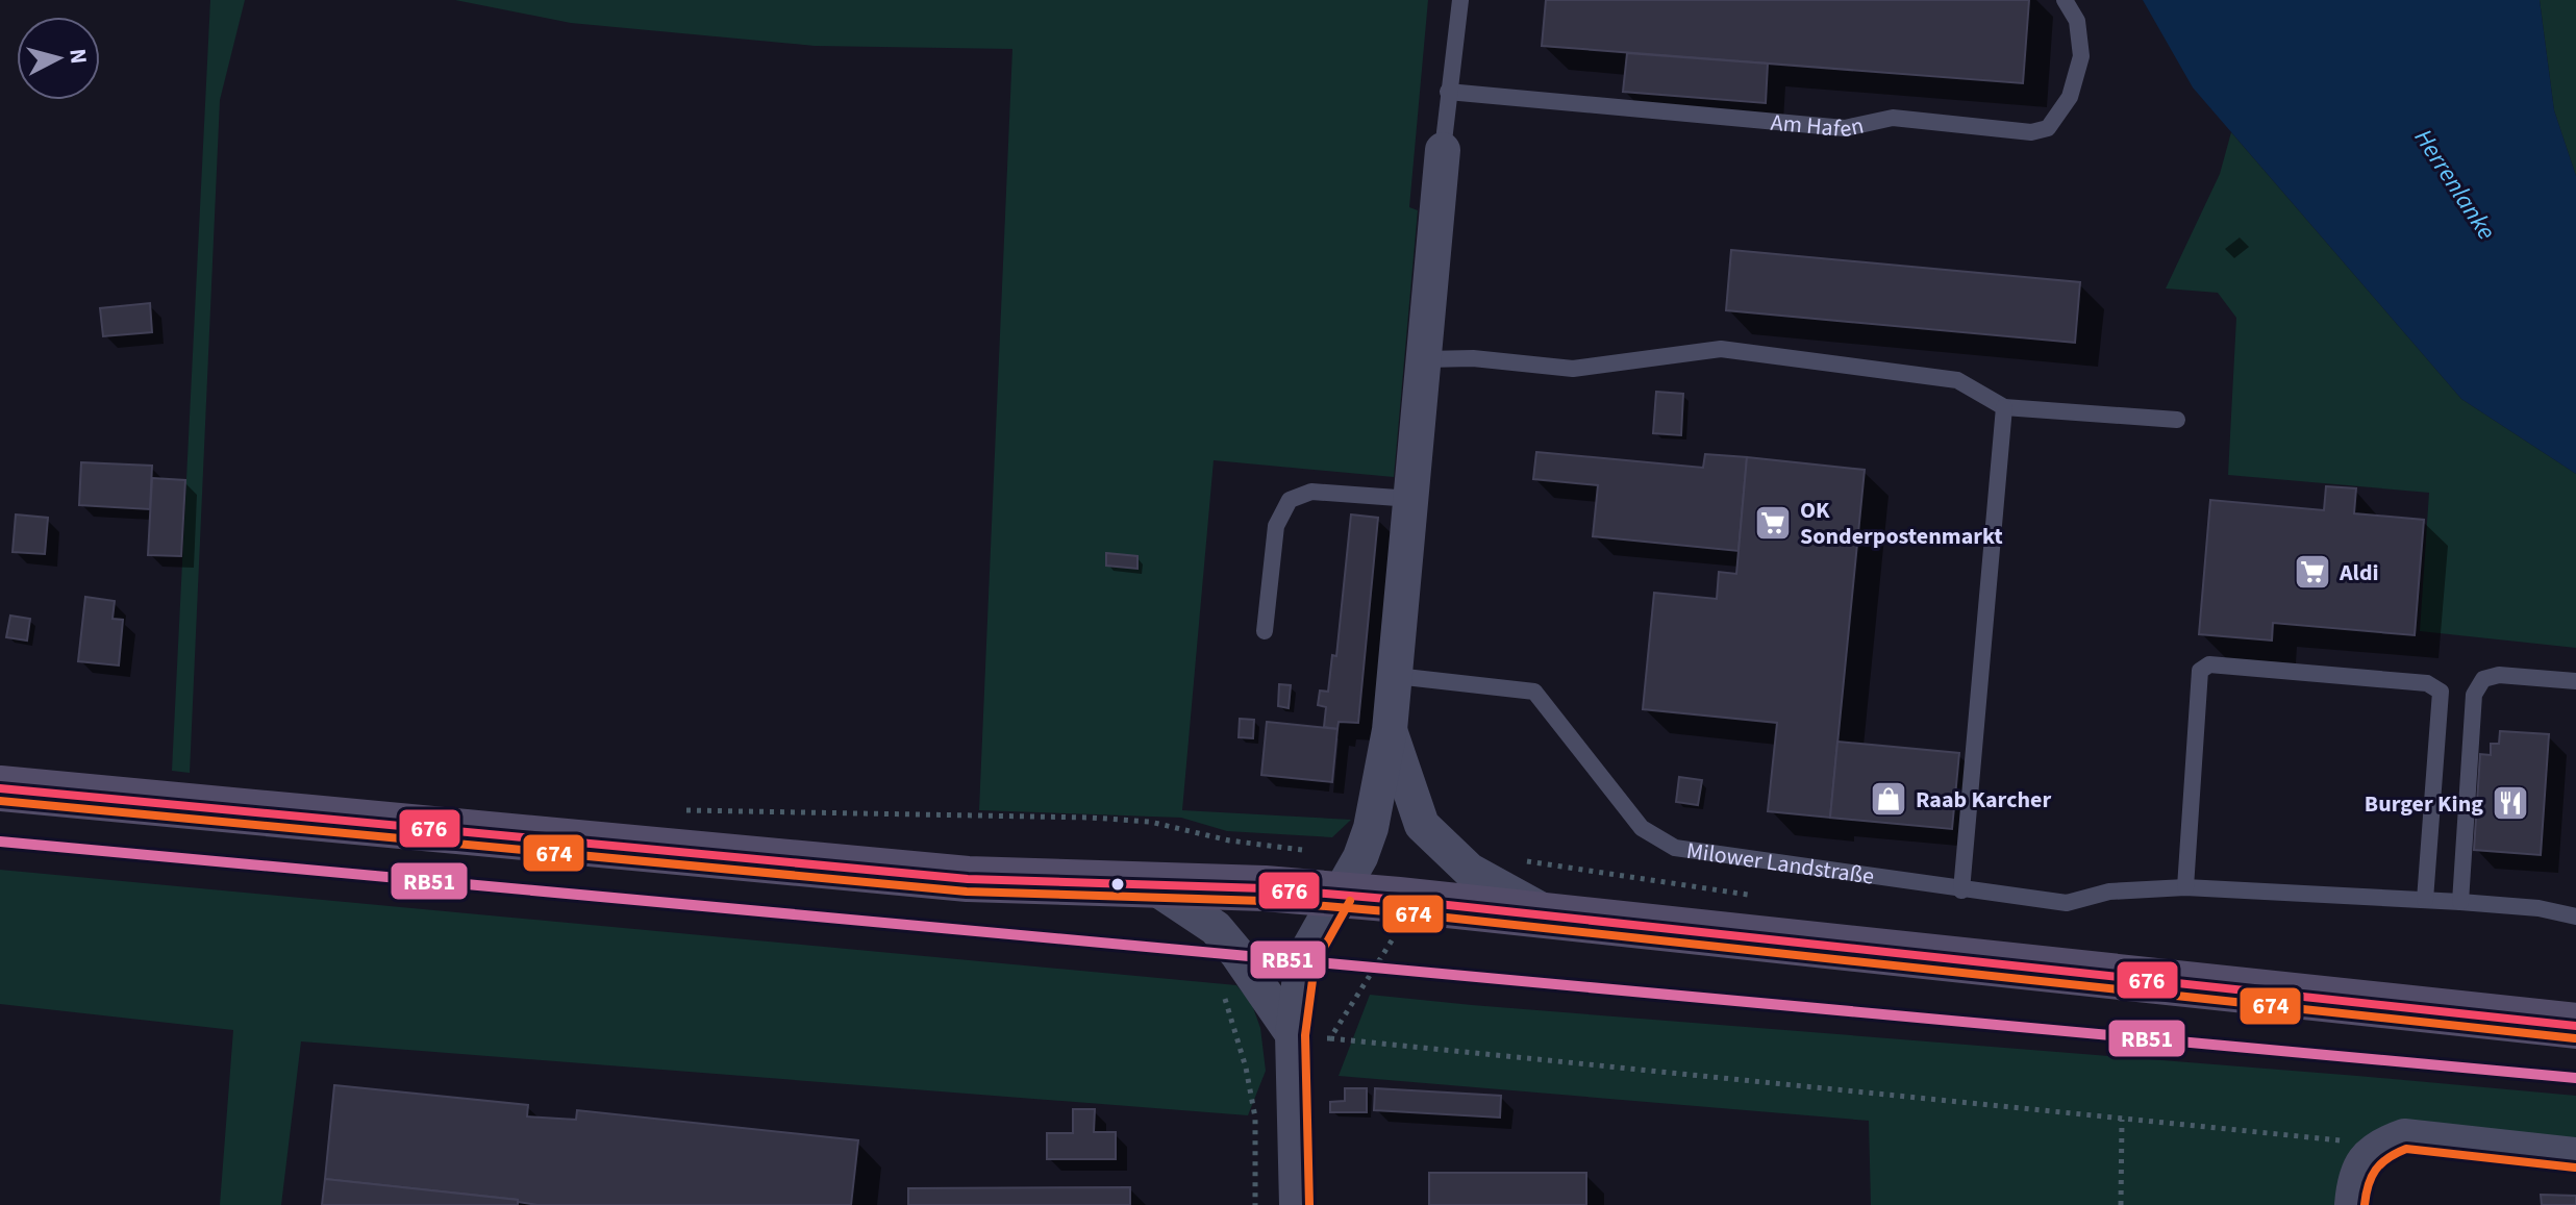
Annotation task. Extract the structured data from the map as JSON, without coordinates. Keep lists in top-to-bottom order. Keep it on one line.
{"streets":{"lane":["Am Hafen","Milower Landstraße"]},"water":["Herrenlanke"],"places":{"supermarket":["OK Sonderpostenmarkt","Aldi"],"shop":["Raab Karcher"],"restaurant":["Burger King"]},"lines":["transit line 676","transit line 674","transit line RB51"],"north":"right"}
